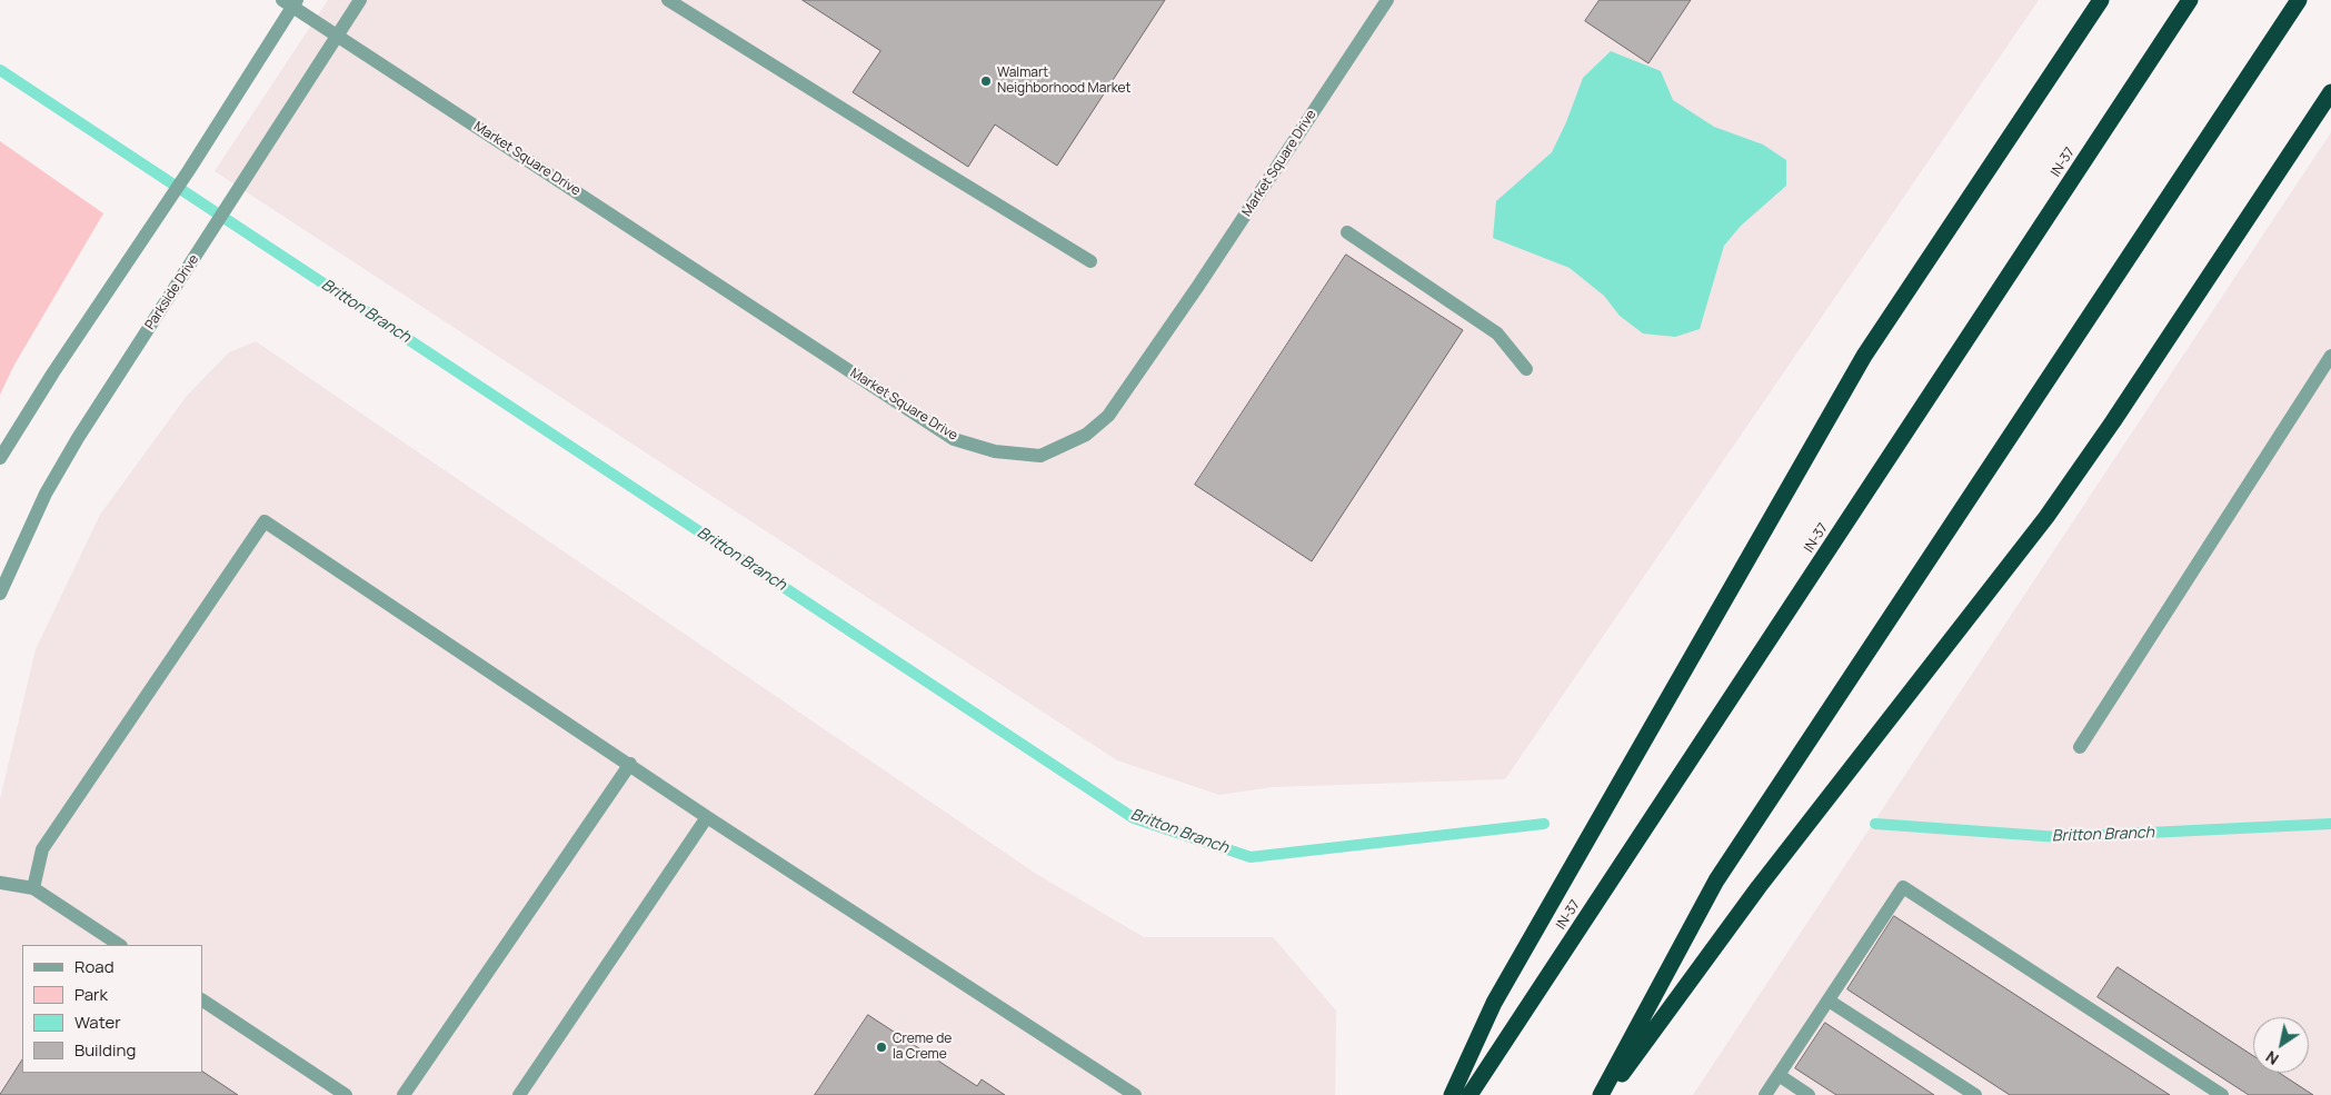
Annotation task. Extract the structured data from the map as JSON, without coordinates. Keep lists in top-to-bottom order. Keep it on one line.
{"streets":{"highway":["IN-37"],"street":["Market Square Drive","Parkside Drive"]},"crossings":[["Market Square Drive","Parkside Drive"]],"water":["Britton Branch"],"places":["Walmart Neighborhood Market","Creme de la Creme"],"legend":["Road","Park","Water","Building"],"north":"bottom left"}
